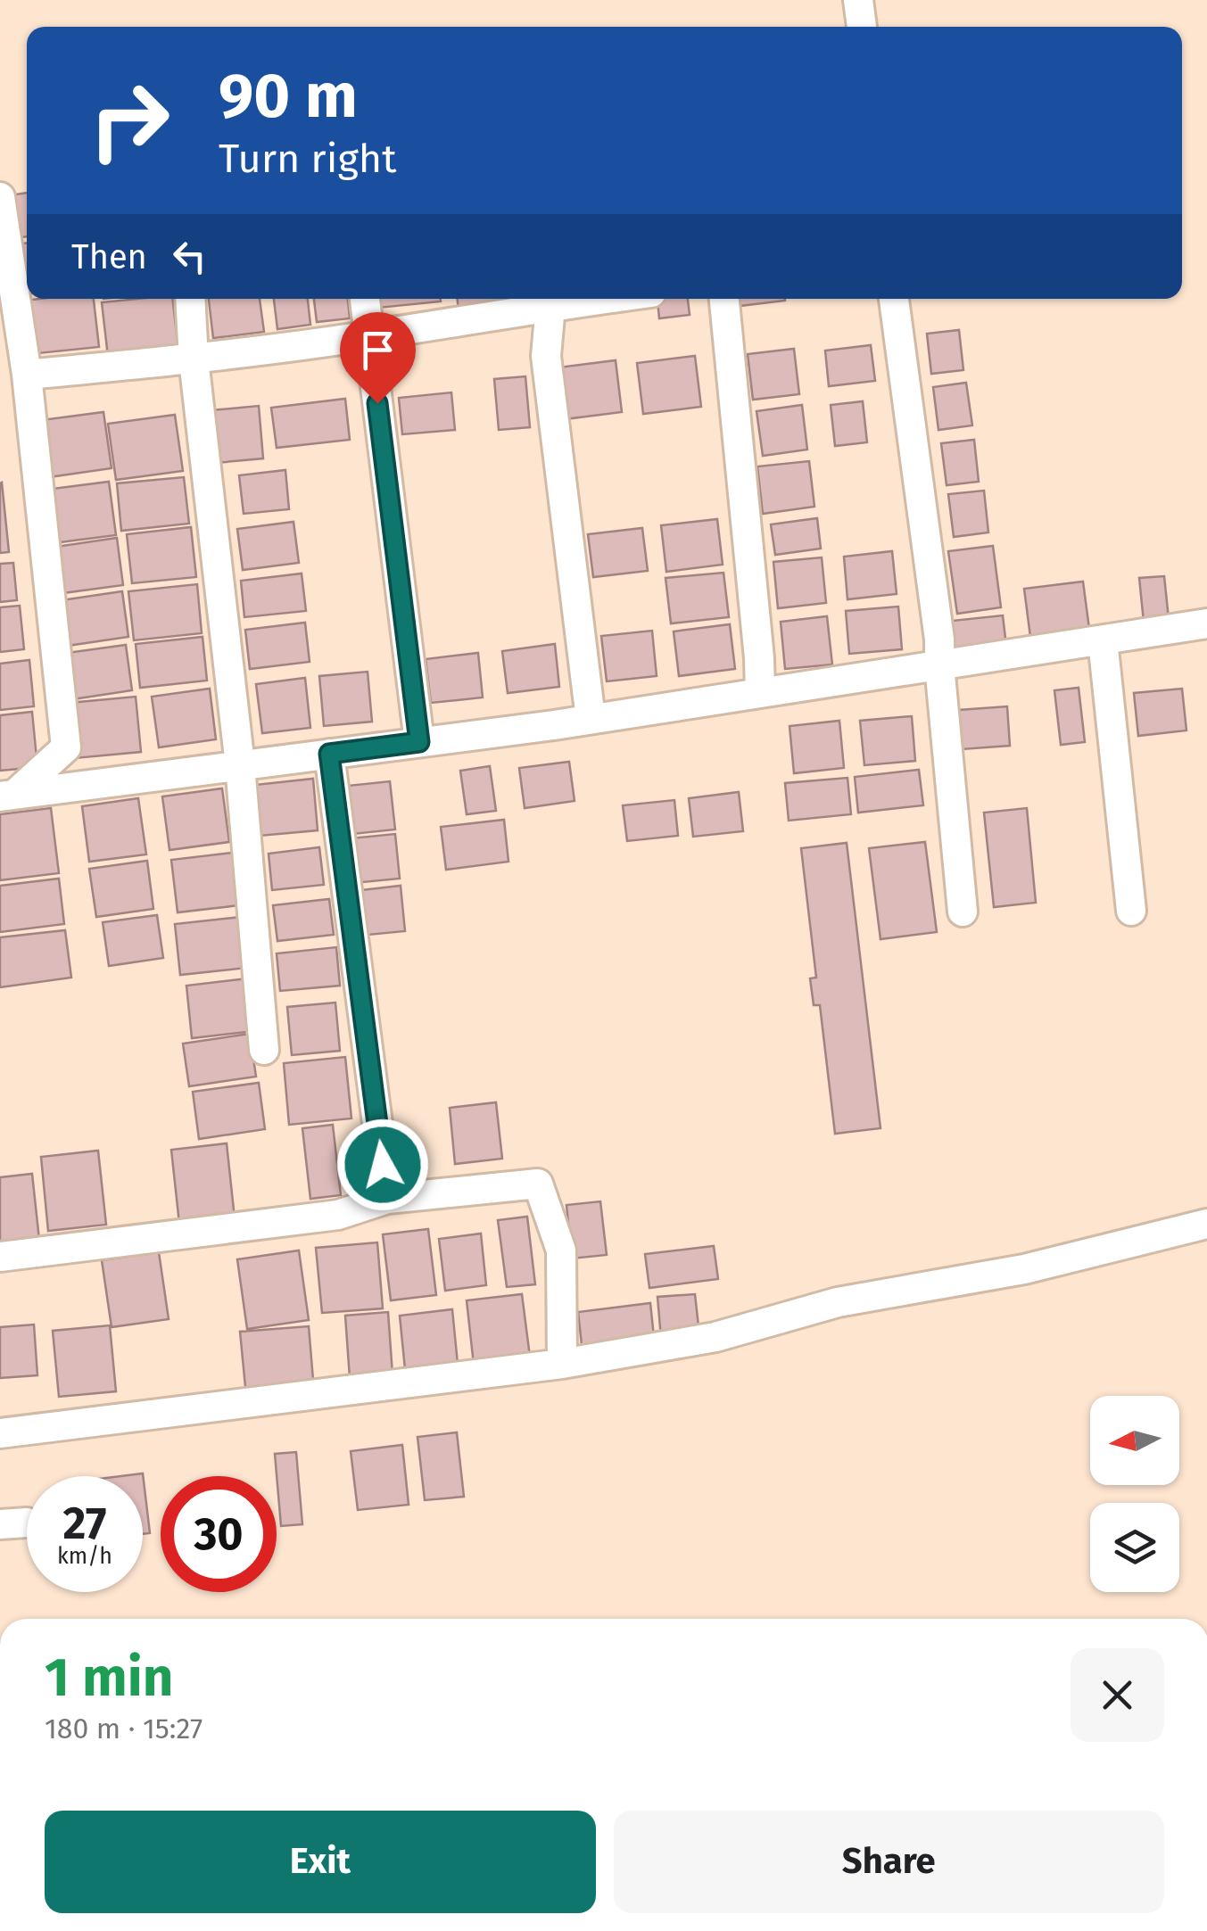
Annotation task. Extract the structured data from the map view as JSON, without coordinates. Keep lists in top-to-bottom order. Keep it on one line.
{"north":"left","page":{"turn":["90 m","Turn right"],"then":"Then","speed":"27 km/h","limit":"30","heading":["1 min","180 m · 15:27"],"buttons":["Exit","Share"]}}
